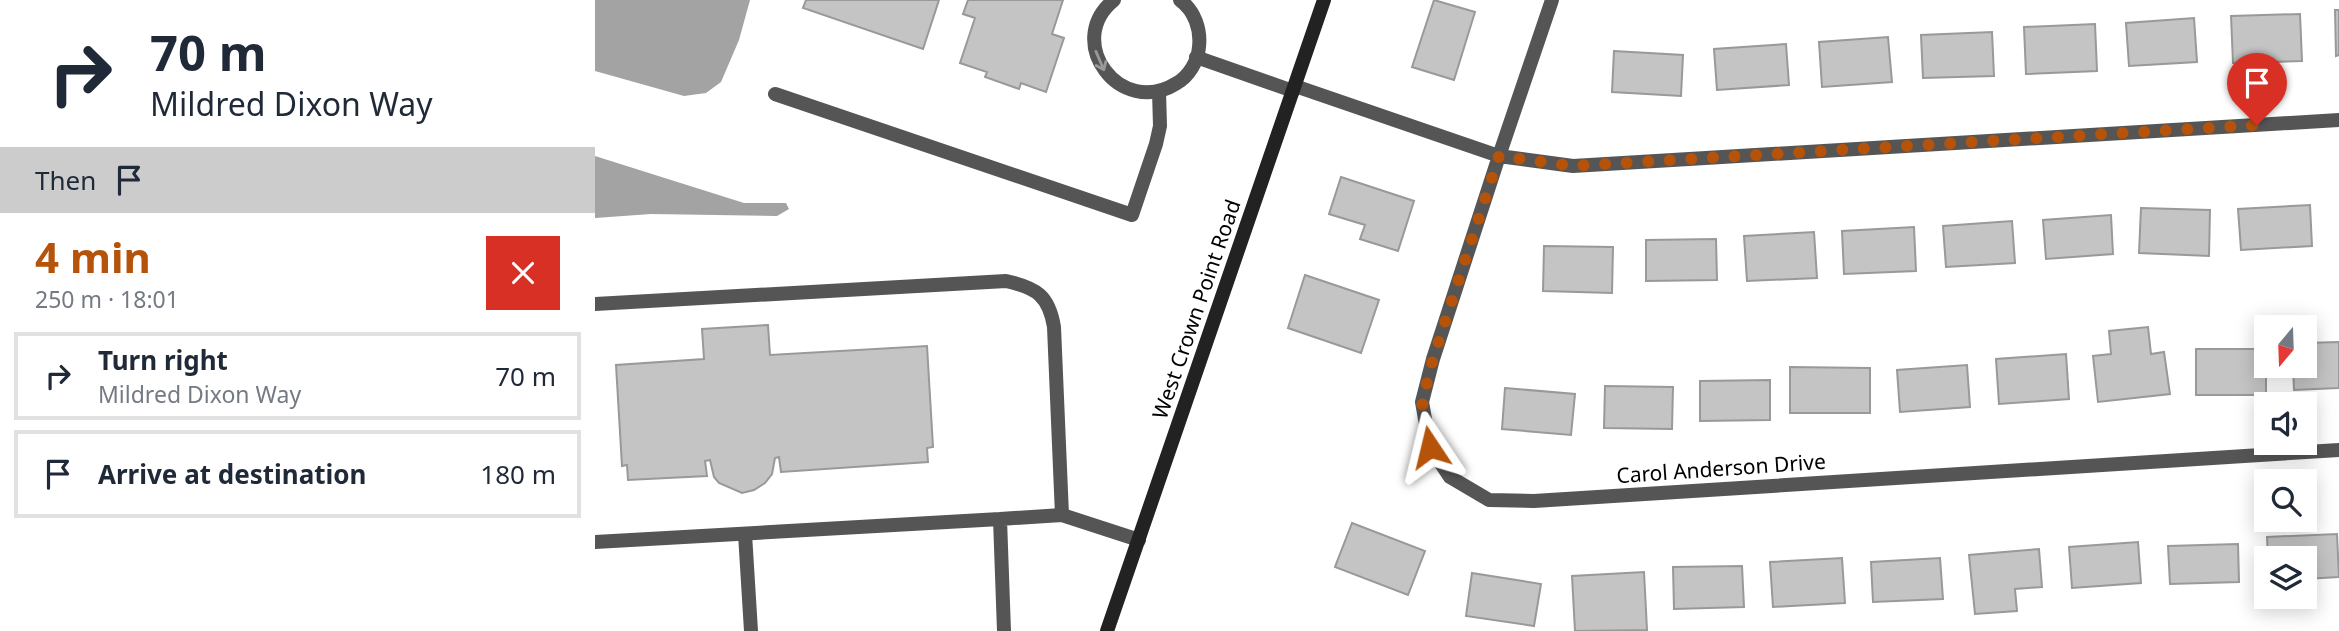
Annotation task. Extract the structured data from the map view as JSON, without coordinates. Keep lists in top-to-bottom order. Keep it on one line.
{"streets":{"street":["West Crown Point Road","Carol Anderson Drive"]},"north":"bottom","page":{"turn":["70 m","Mildred Dixon Way"],"then":"Then","heading":["4 min","250 m · 18:01"],"list":[{"name":"Turn right","note":"Mildred Dixon Way","value":"70 m"},{"name":"Arrive at destination","value":"180 m"}]}}
